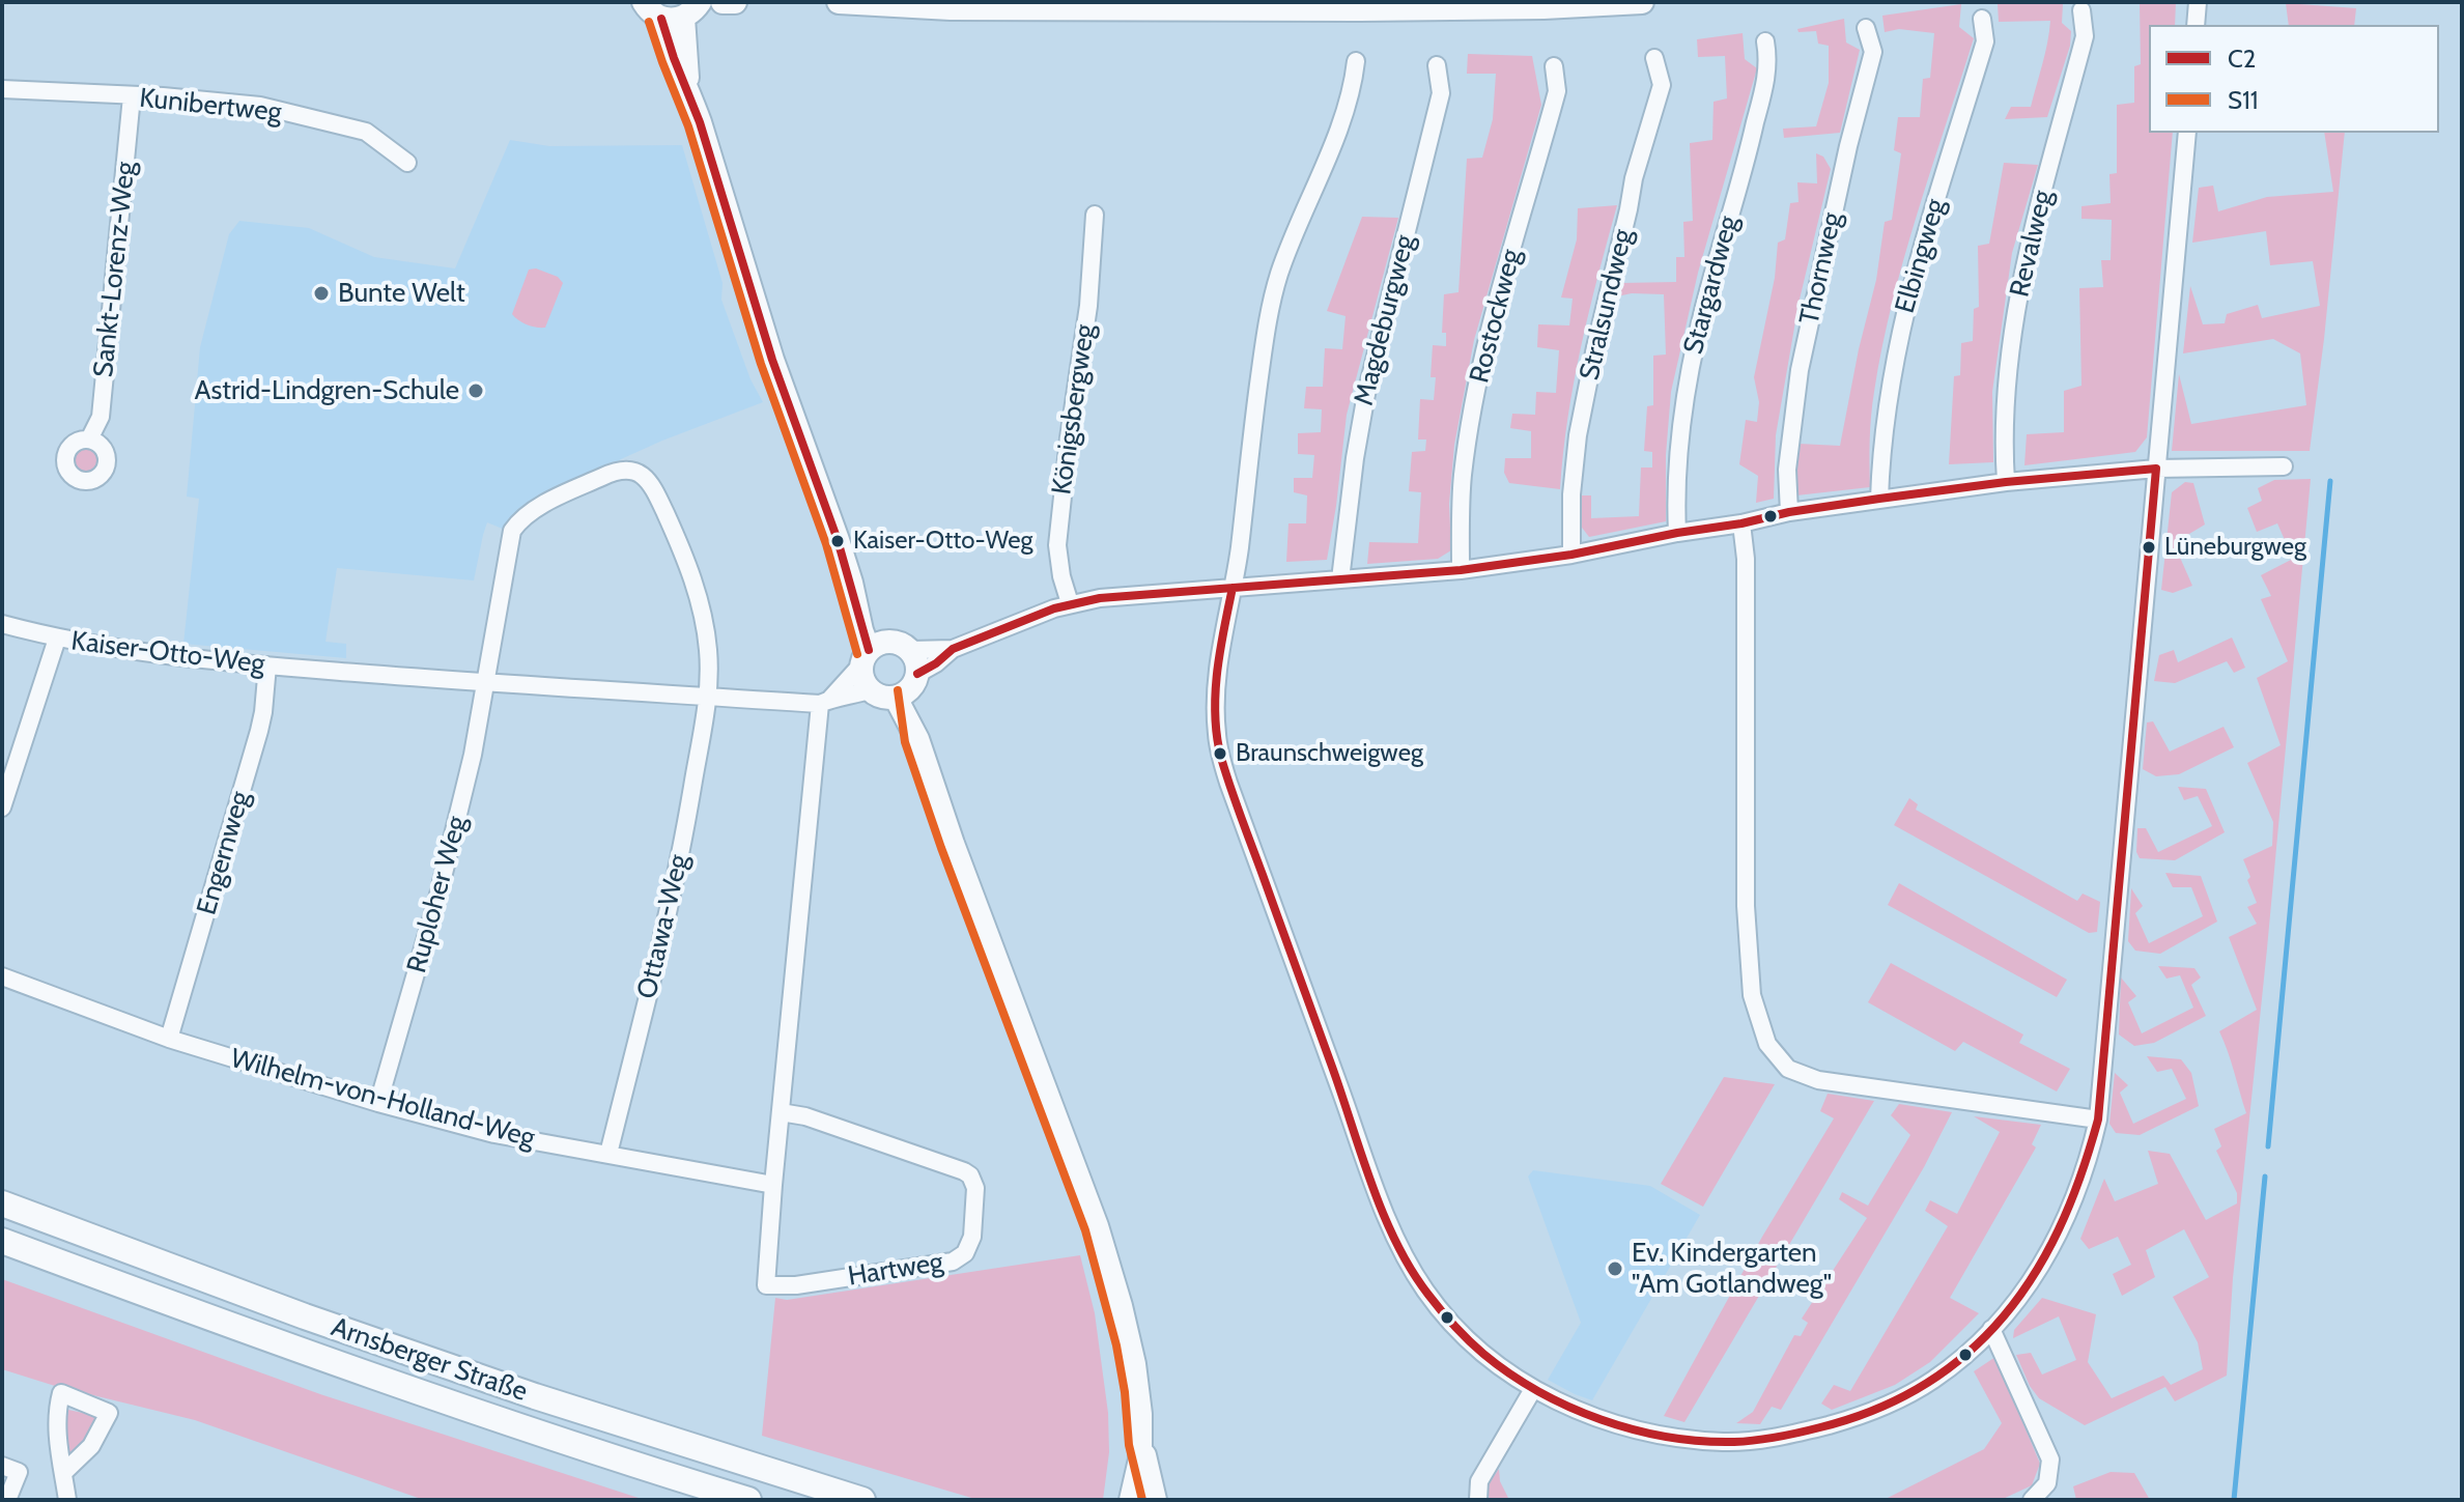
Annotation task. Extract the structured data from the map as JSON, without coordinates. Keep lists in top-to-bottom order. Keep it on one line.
{"streets":{"main road":["Arnsberger Straße"],"street":["Kunibertweg","Revalweg","Elbingweg","Thornweg","Sankt-Lorenz-Weg","Stargardweg","Stralsundweg","Rostockweg","Magdeburgweg","Königsbergweg","Kaiser-Otto-Weg","Engernweg","Ruploher Weg","Ottawa-Weg","Wilhelm-von-Holland-Weg","Hartweg"]},"crossings":[["Kunibertweg","Sankt-Lorenz-Weg"],["Kaiser-Otto-Weg","Engernweg"],["Kaiser-Otto-Weg","Ruploher Weg"],["Kaiser-Otto-Weg","Ottawa-Weg"],["Kaiser-Otto-Weg","Hartweg"],["Engernweg","Wilhelm-von-Holland-Weg"],["Ruploher Weg","Ottawa-Weg"],["Ruploher Weg","Wilhelm-von-Holland-Weg"],["Ottawa-Weg","Wilhelm-von-Holland-Weg"],["Wilhelm-von-Holland-Weg","Hartweg"]],"places":["Bunte Welt","Astrid-Lindgren-Schule","Kaiser-Otto-Weg","Lüneburgweg","Braunschweigweg","Ev. Kindergarten \"Am Gotlandweg\""],"lines":["transit line C2","transit line S11"],"legend":["C2","S11"]}
